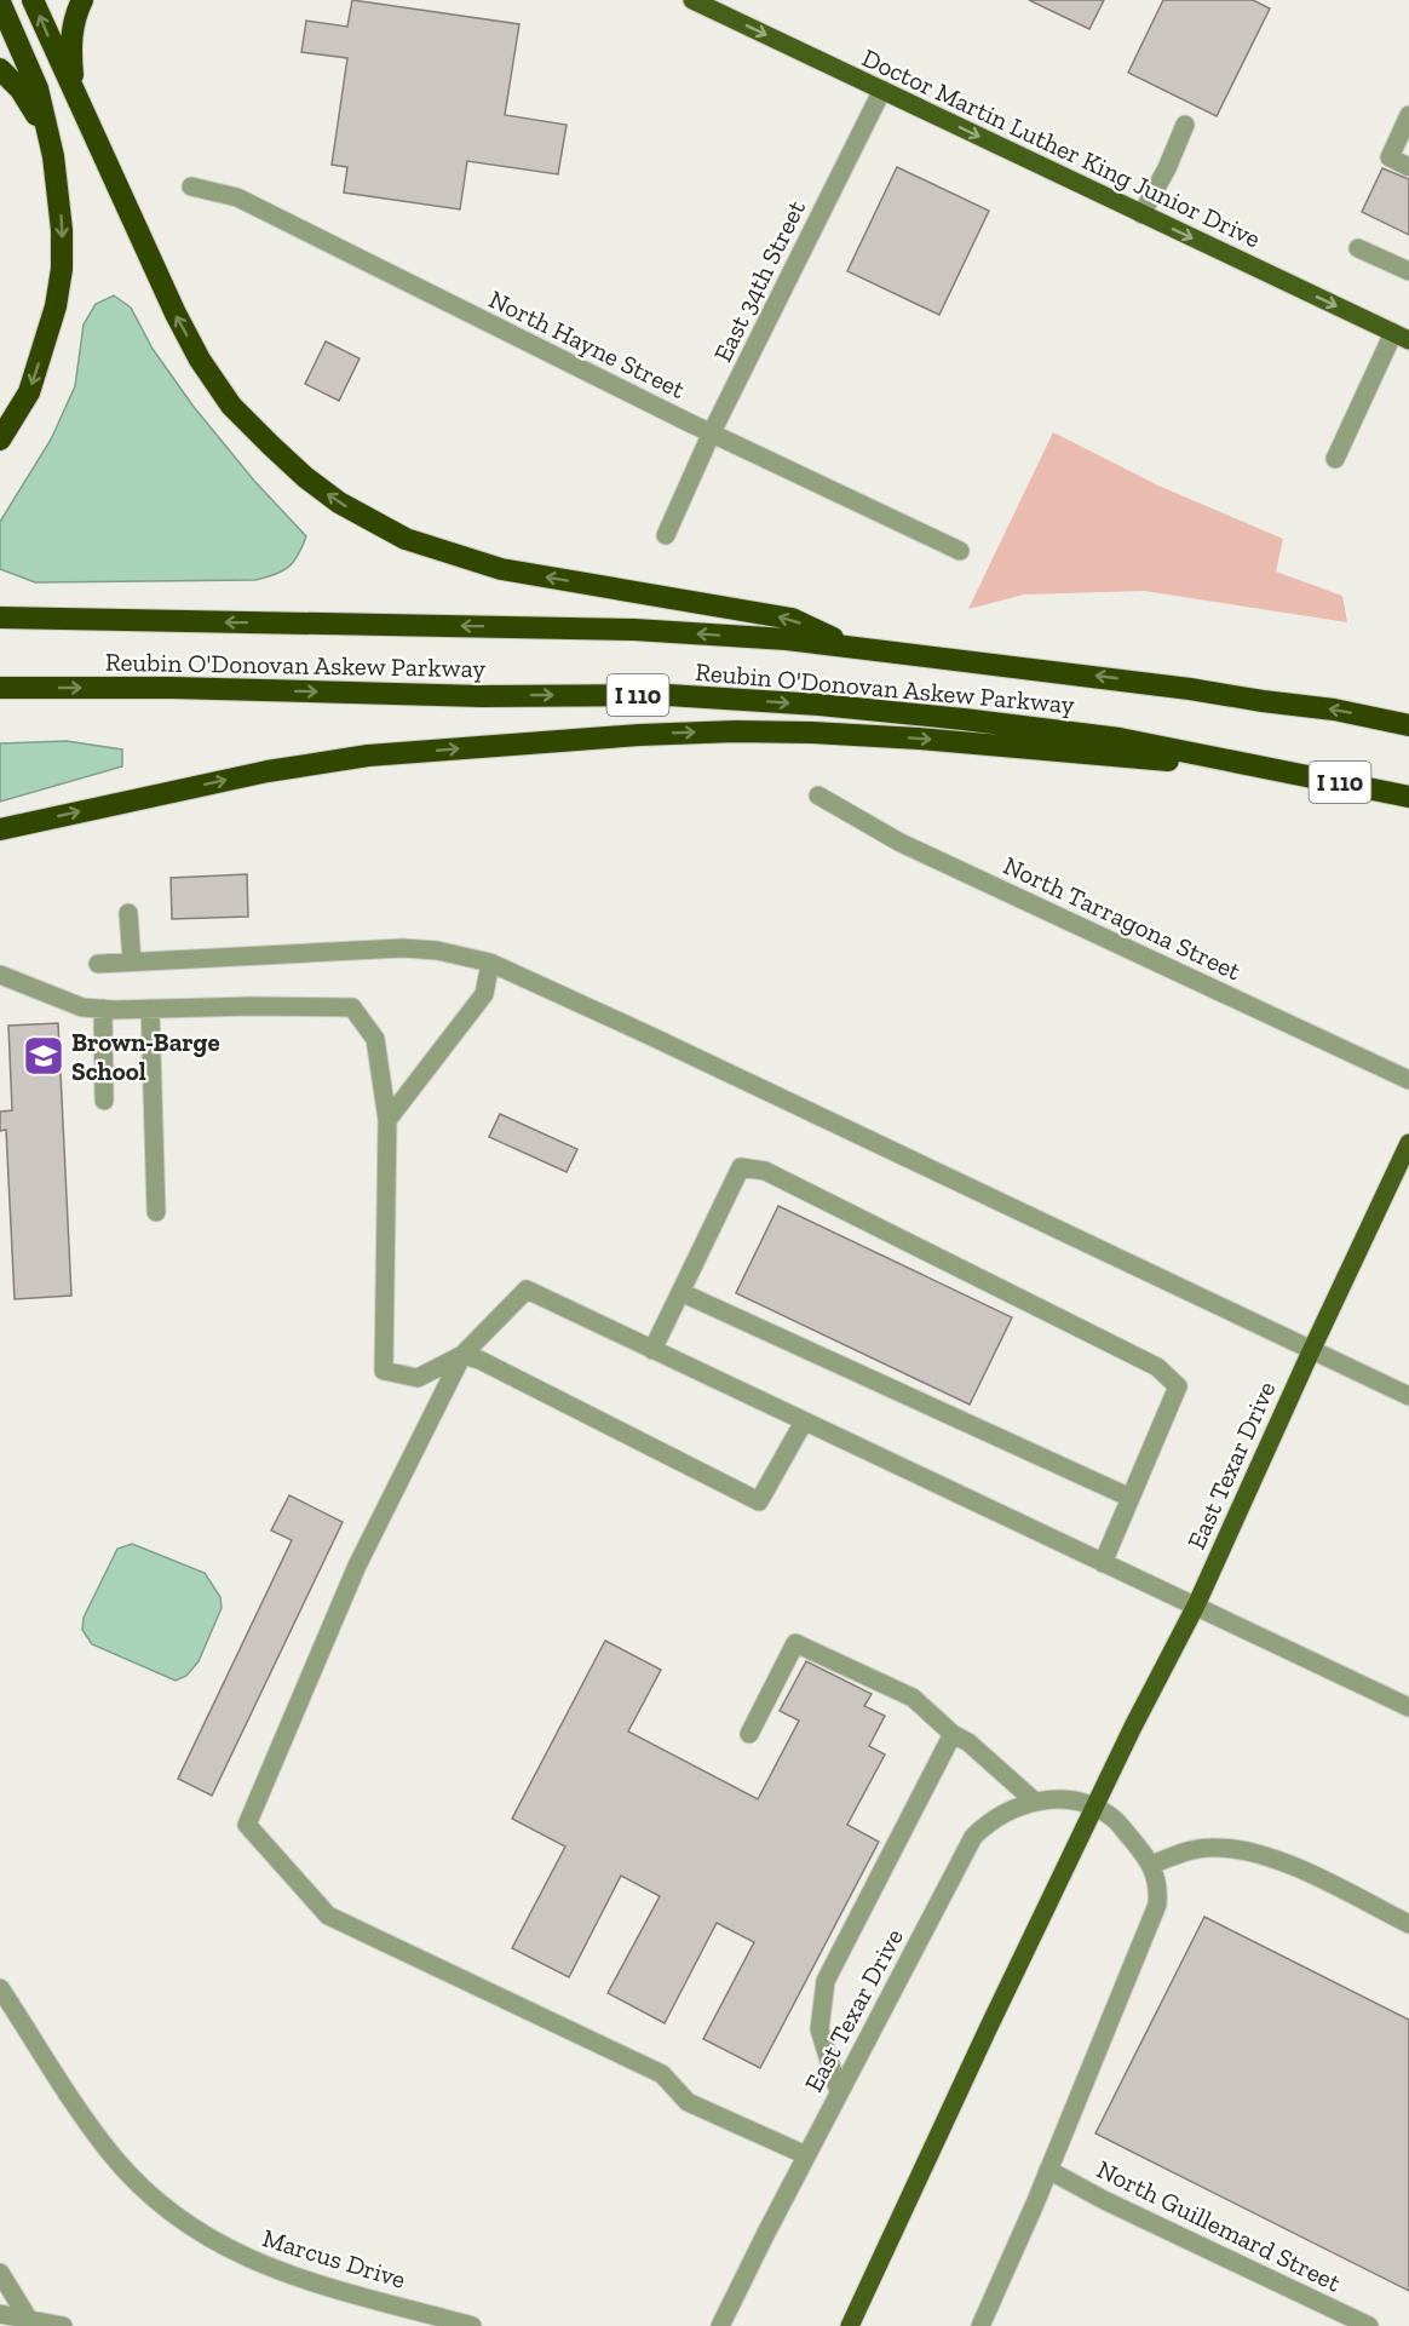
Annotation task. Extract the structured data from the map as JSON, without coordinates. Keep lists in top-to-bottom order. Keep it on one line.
{"streets":{"highway":["Reubin O'Donovan Askew Parkway","I 110"],"main road":["Doctor Martin Luther King Junior Drive","East Texar Drive"],"street":["East 34th Street","North Hayne Street","North Tarragona Street","North Guillemard Street","Marcus Drive"]},"crossings":[["Doctor Martin Luther King Junior Drive","East 34th Street"],["East 34th Street","North Hayne Street"],["East Texar Drive","North Guillemard Street"]],"one_way":["Doctor Martin Luther King Junior Drive"],"places":{"school or university":["Brown-Barge School"]}}
